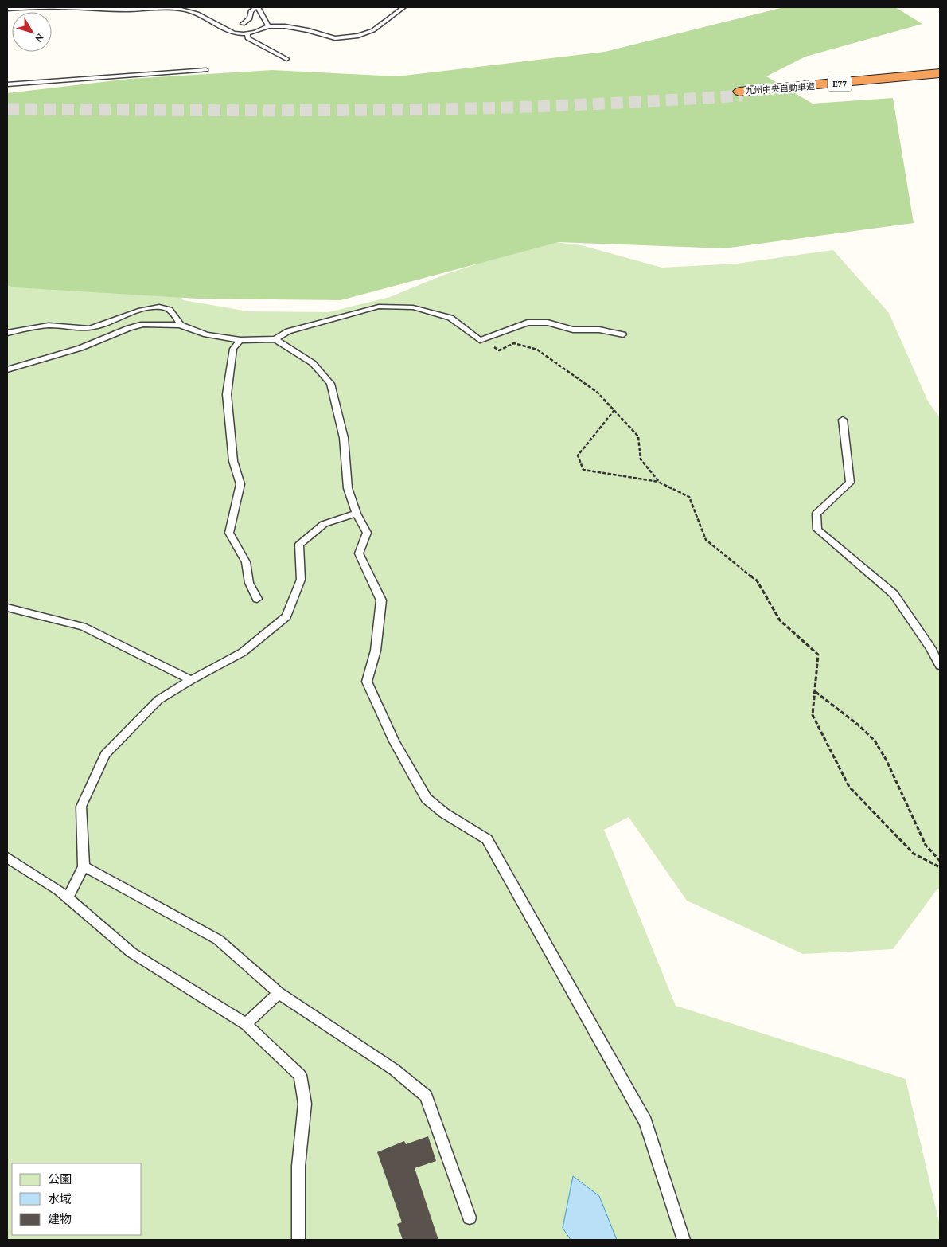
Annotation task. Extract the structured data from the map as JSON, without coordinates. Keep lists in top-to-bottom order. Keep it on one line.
{"streets":{"highway":["E77","九州中央自動車道"]},"legend":["公園","水域","建物"],"north":"bottom right"}
